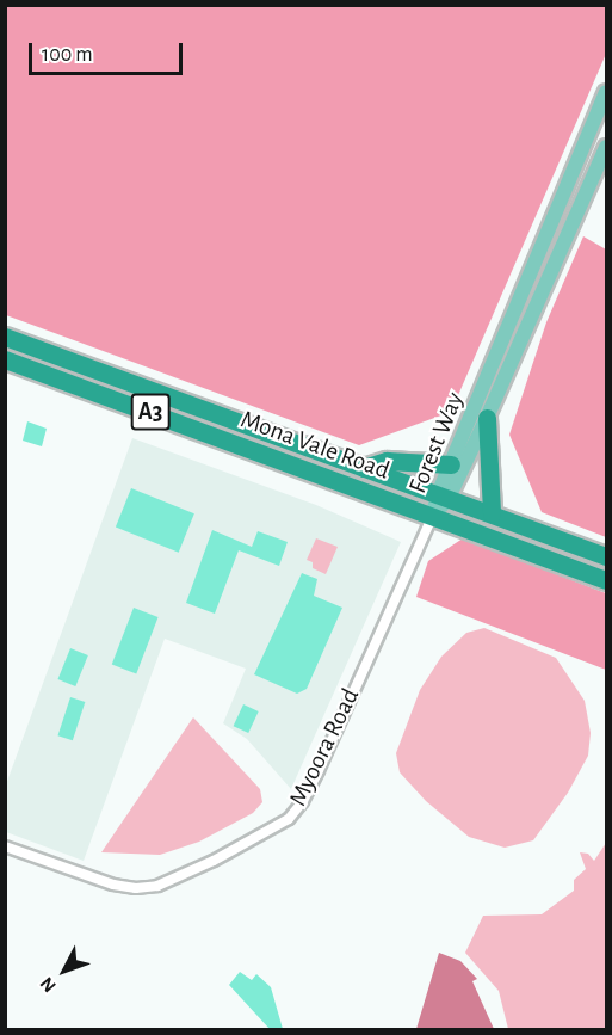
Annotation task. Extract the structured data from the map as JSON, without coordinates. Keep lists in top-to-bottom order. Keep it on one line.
{"streets":{"highway":["A3","Mona Vale Road"],"main road":["Forest Way"],"street":["Myoora Road"]},"crossings":[["Forest Way","Mona Vale Road"],["Forest Way","Myoora Road"],["Mona Vale Road","Myoora Road"]],"scale_bar":"100 m","north":"bottom left"}
